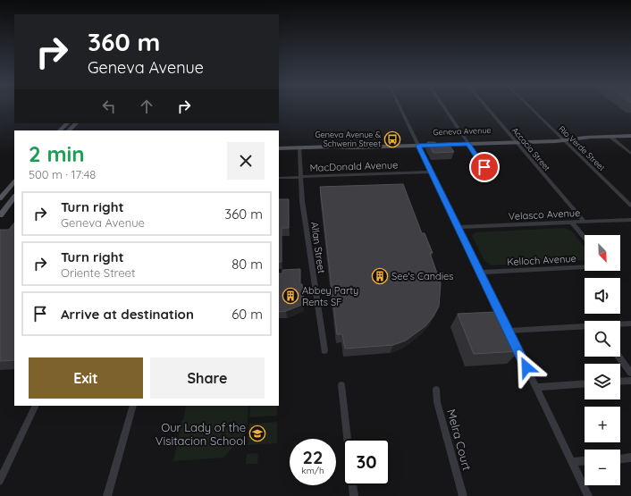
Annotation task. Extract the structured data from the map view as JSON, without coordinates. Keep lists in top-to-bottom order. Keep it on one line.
{"streets":{"main road":["Geneva Avenue"],"street":["Rio Verde Street","Accacia Street","MacDonald Avenue","Velasco Avenue","Allan Street","Kelloch Avenue","Melra Court"]},"crossings":[["Geneva Avenue","Rio Verde Street"],["Geneva Avenue","Accacia Street"],["Geneva Avenue","Allan Street"],["Accacia Street","Velasco Avenue"],["MacDonald Avenue","Allan Street"]],"places":{"bus stop":["Geneva Avenue & Schwerin Street"],"building":["See's Candies","Abbey Party Rents SF"],"school or university":["Our Lady of the Visitacion School"]},"north":"bottom right","page":{"turn":["360 m","Geneva Avenue"],"heading":["2 min","500 m · 17:48"],"list":[{"name":"Turn right","note":"Geneva Avenue","value":"360 m"},{"name":"Turn right","note":"Oriente Street","value":"80 m"},{"name":"Arrive at destination","value":"60 m"}],"map_buttons":["+","−"],"buttons":["Exit","Share"],"speed":"22 km/h","limit":"30"}}
